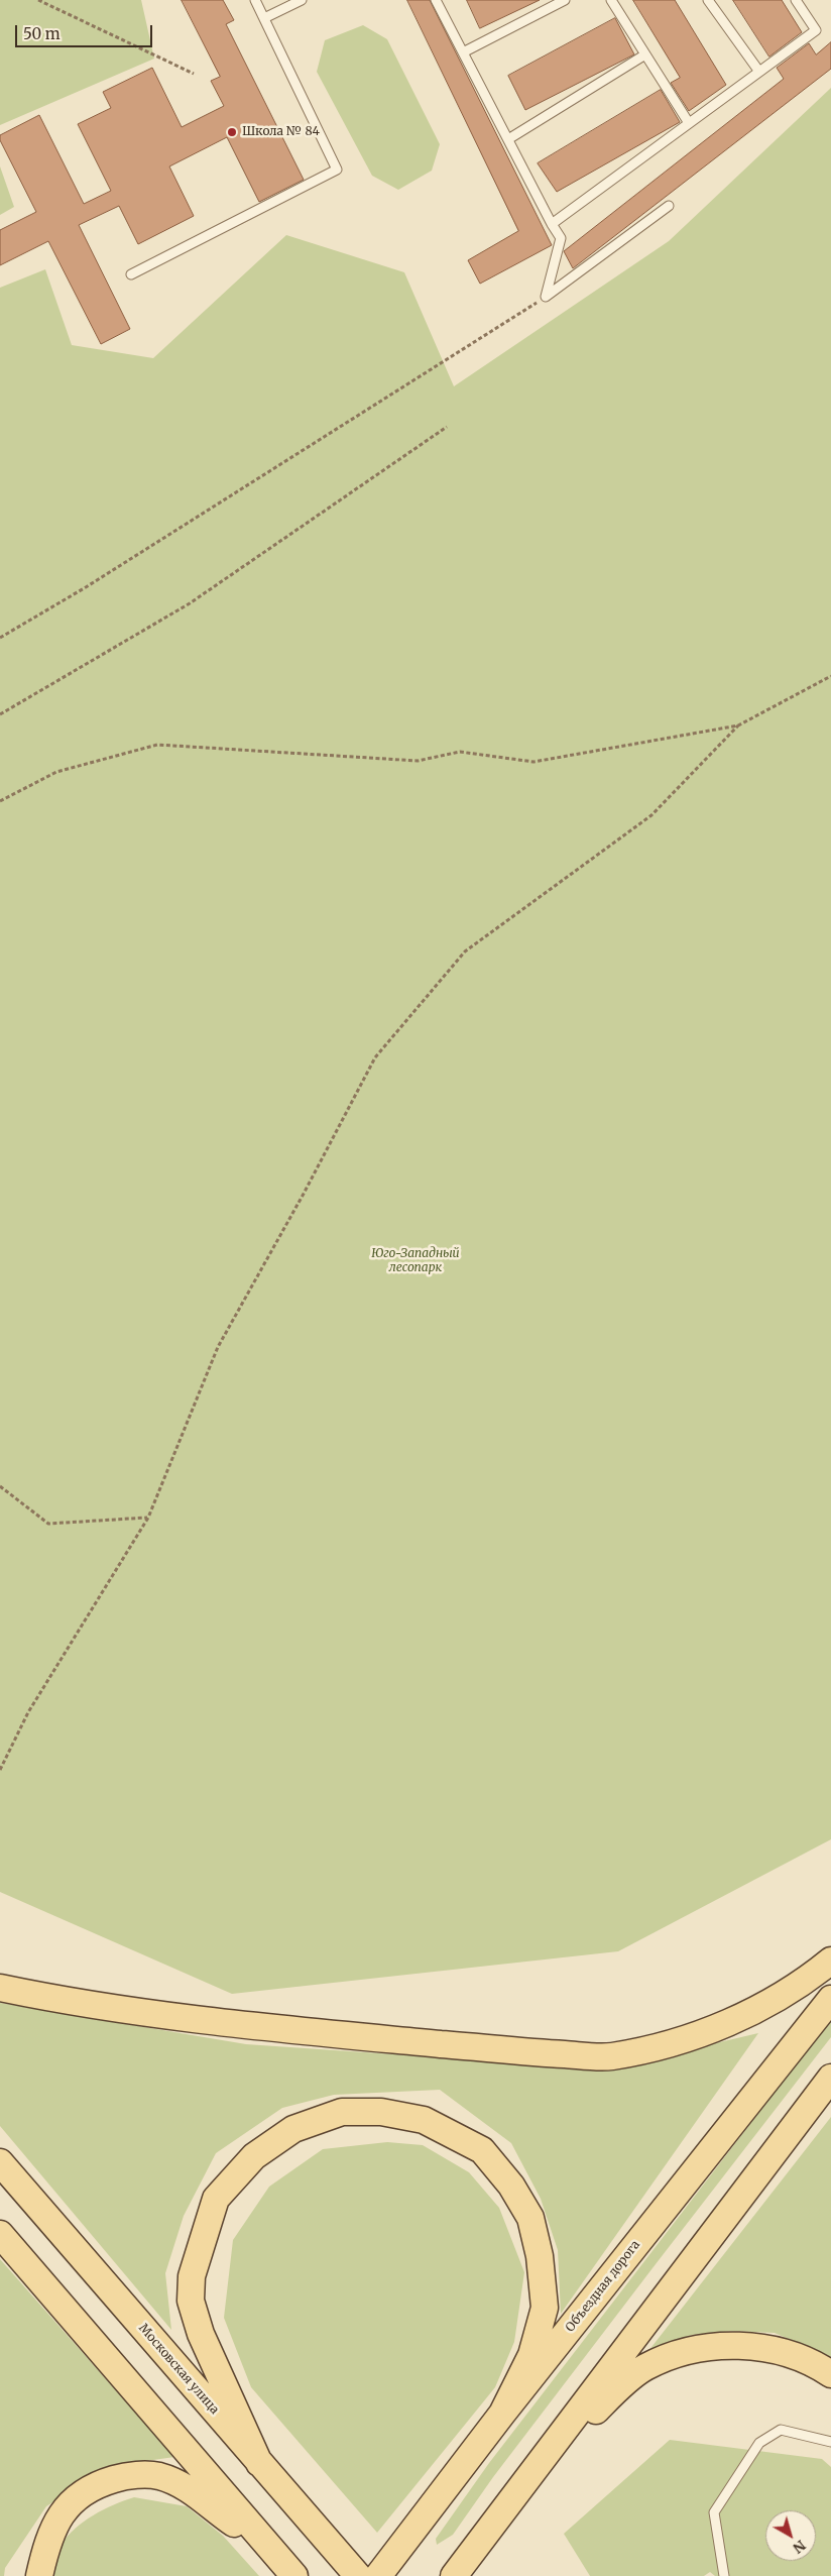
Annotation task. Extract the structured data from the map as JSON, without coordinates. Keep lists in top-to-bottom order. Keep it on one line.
{"streets":{"main road":["Объездная дорога","Московская улица"]},"parks":["Юго-Западный лесопарк"],"places":["Школа № 84"],"scale_bar":"50 m","north":"bottom right"}
